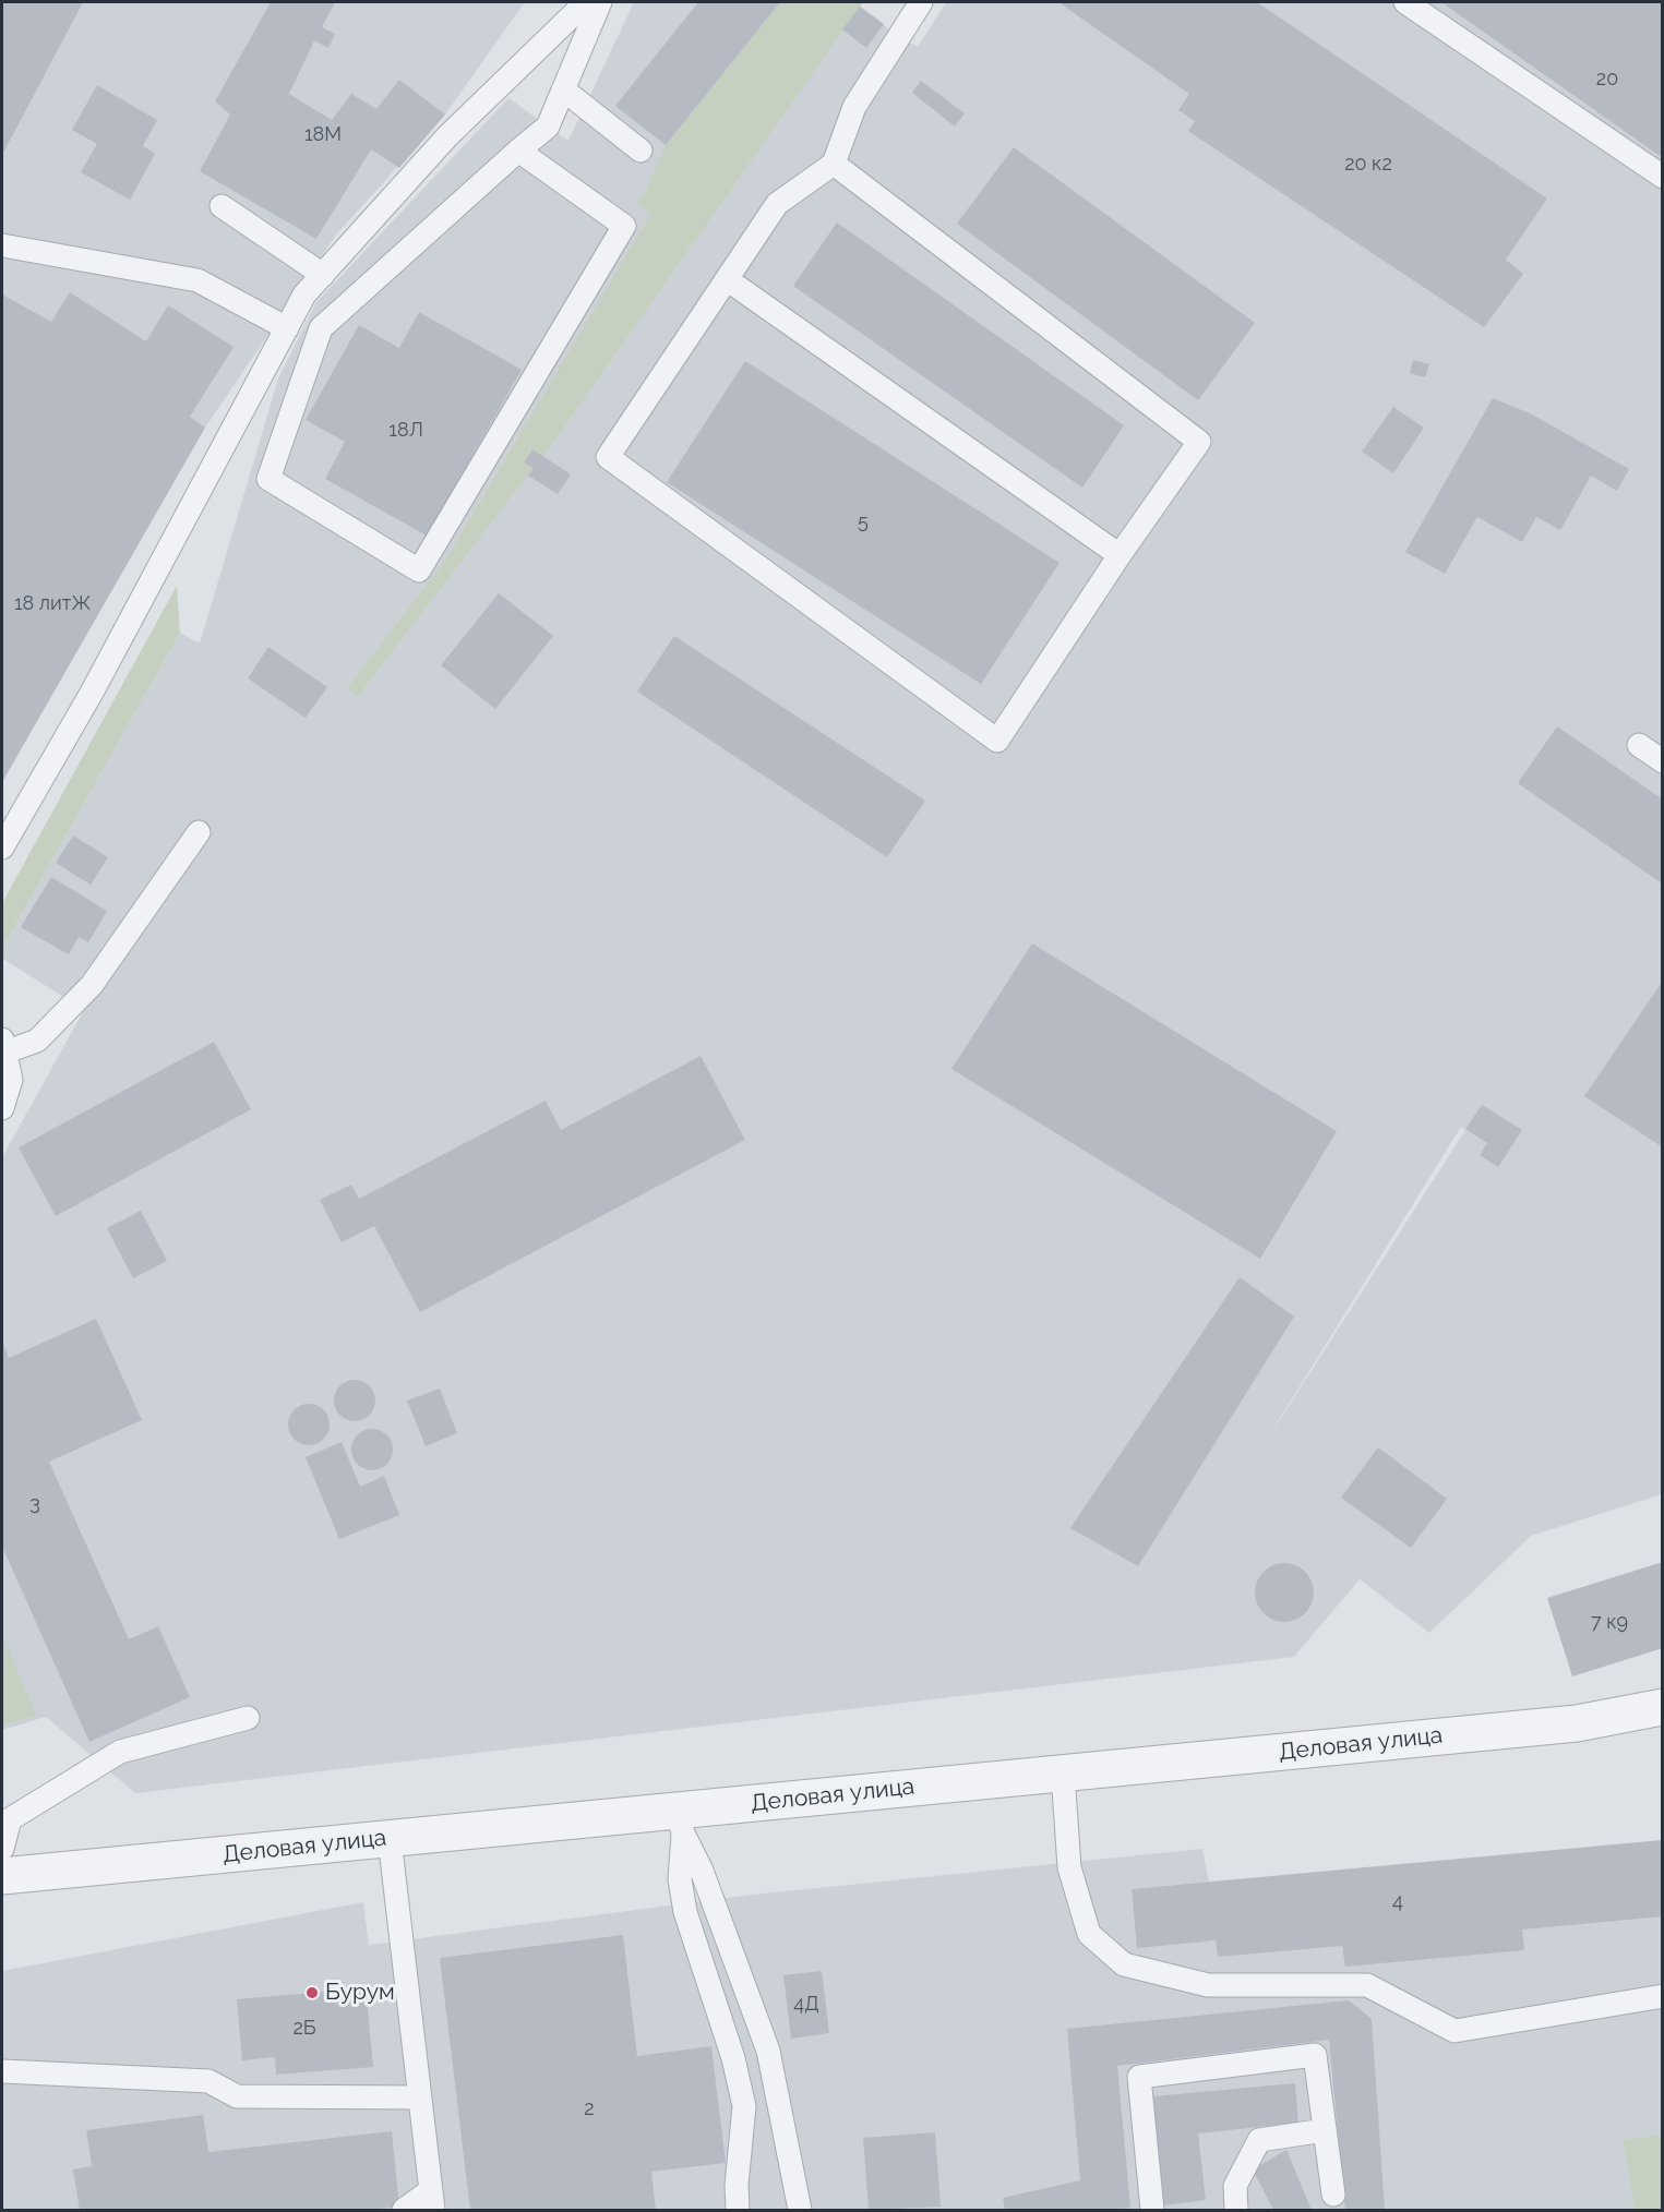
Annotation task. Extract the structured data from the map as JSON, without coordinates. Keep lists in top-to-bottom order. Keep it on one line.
{"streets":{"street":["Деловая улица"]},"places":["Бурум"],"house_numbers":["20","18М","20 к2","18Л","5","18 литЖ","3","7 к9","4","4Д","2Б","2"]}
